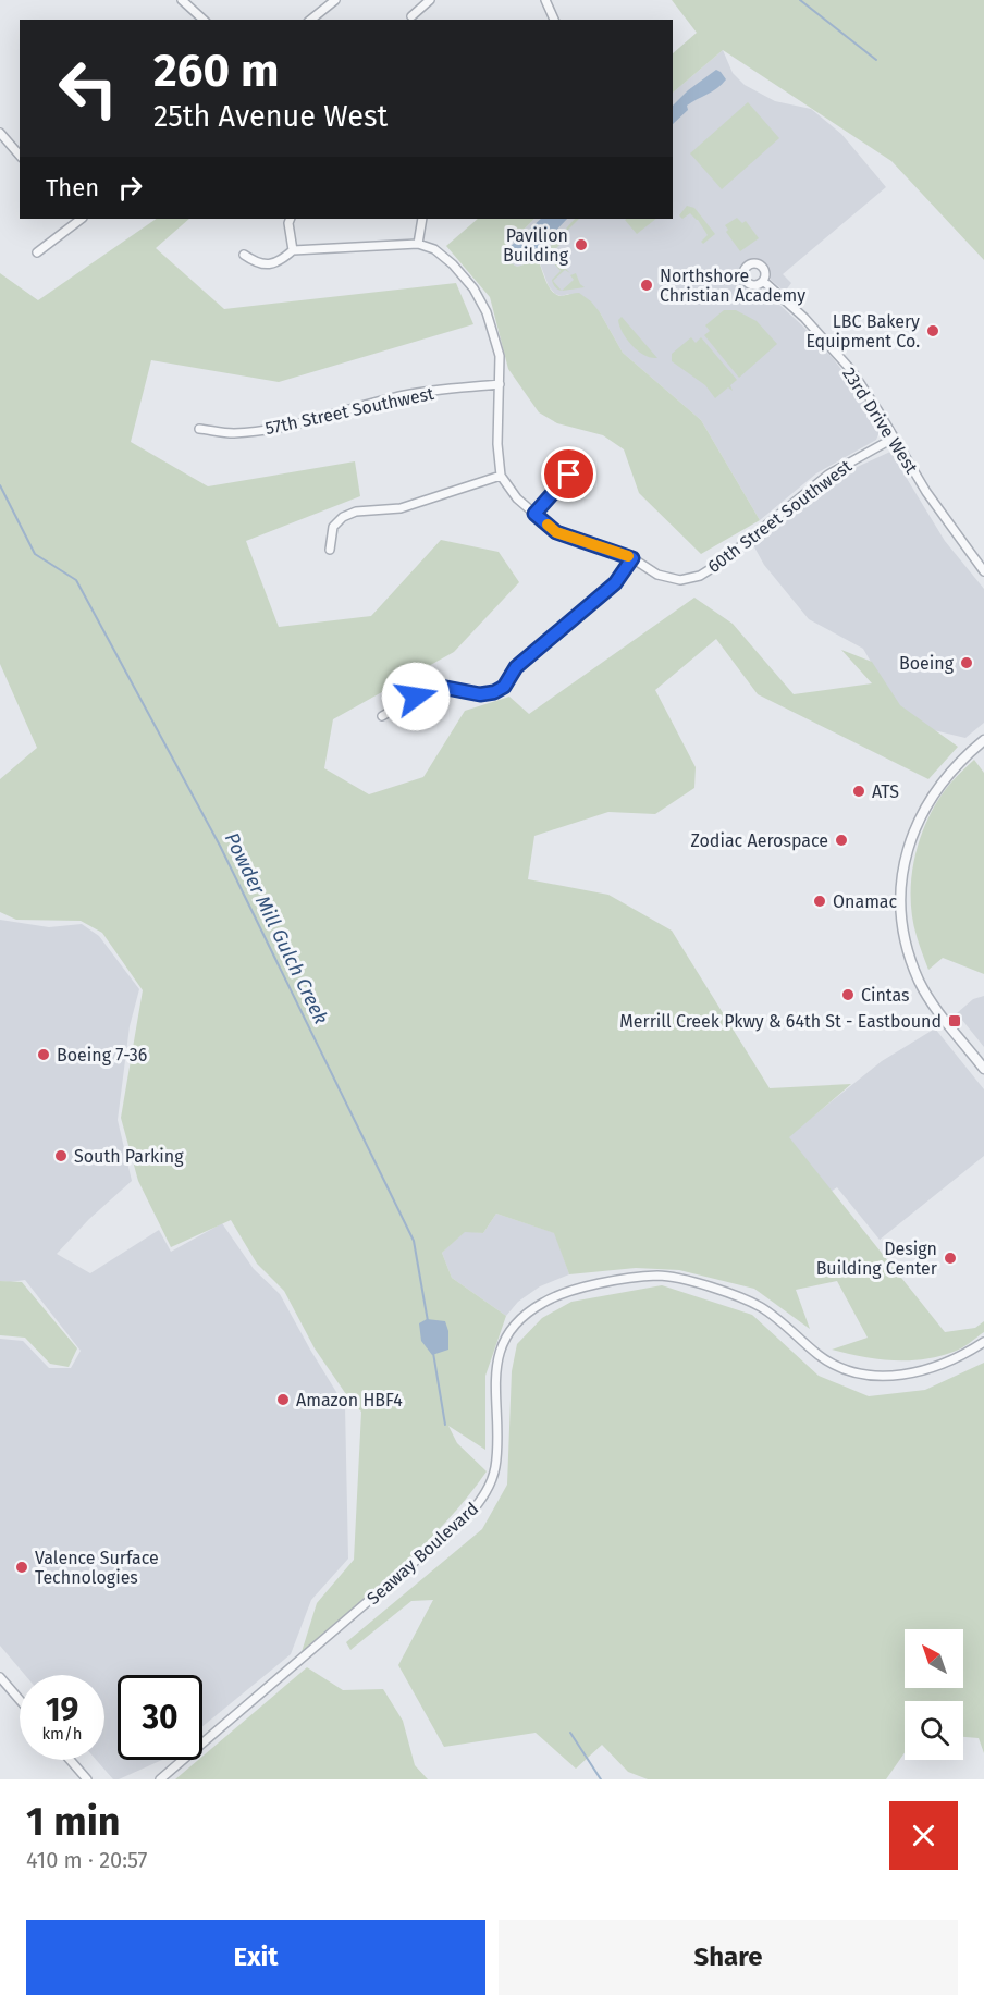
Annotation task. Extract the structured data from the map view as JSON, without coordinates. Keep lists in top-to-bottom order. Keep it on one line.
{"streets":{"street":["57th Street Southwest","23rd Drive West","60th Street Southwest","Seaway Boulevard"]},"crossings":[["23rd Drive West","60th Street Southwest"]],"water":["Powder Mill Gulch Creek"],"places":{"other":["Pavilion Building","Northshore Christian Academy","LBC Bakery Equipment Co.","Boeing","ATS","Zodiac Aerospace","Onamac","Cintas","Boeing 7-36","South Parking","Design Building Center","Amazon HBF4","Valence Surface Technologies"],"transit":["Merrill Creek Pkwy & 64th St - Eastbound"]},"north":"top left","page":{"turn":["260 m","25th Avenue West"],"then":"Then","speed":"19 km/h","limit":"30","heading":["1 min","410 m · 20:57"],"buttons":["Exit","Share"]}}
